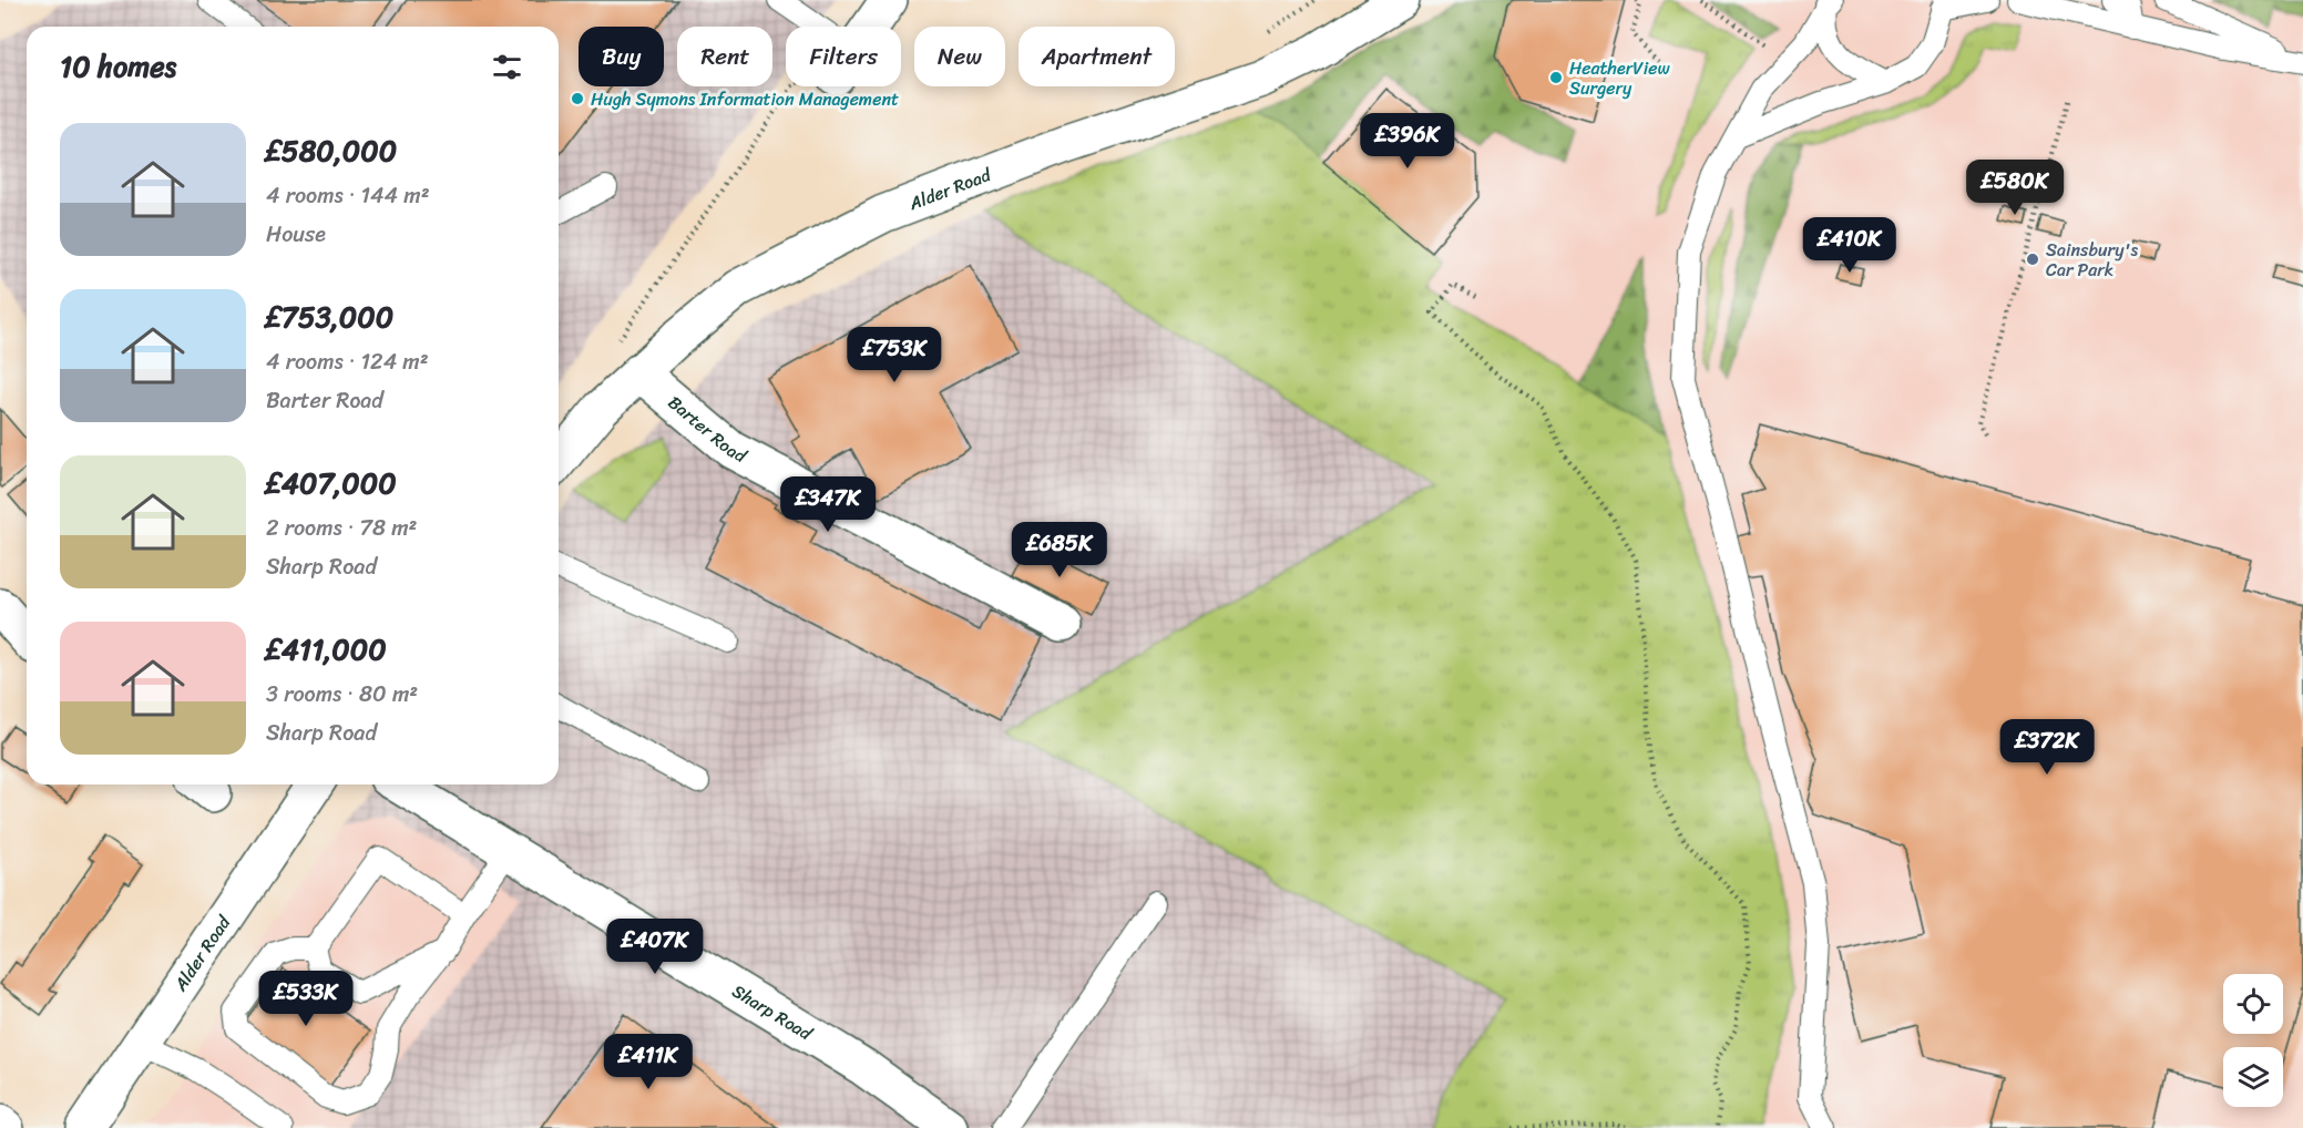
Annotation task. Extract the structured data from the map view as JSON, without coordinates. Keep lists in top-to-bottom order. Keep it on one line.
{"streets":{"main road":["Alder Road","Barter Road","Sharp Road"]},"crossings":[["Alder Road","Barter Road"]],"places":["HeatherView Surgery","Hugh Symons Information Management","Sainsbury's Car Park"],"page":{"chip":["Buy","Rent","Filters","New","Apartment"],"heading":"10 homes","list":[{"name":"£580,000","note":"4 rooms · 144 m² · House"},{"name":"£753,000","note":"4 rooms · 124 m² · Barter Road"},{"name":"£407,000","note":"2 rooms · 78 m² · Sharp Road"},{"name":"£411,000","note":"3 rooms · 80 m² · Sharp Road"}],"price":["£396K","£580K","£410K","£753K","£347K","£685K","£372K","£407K","£533K","£411K"]}}
